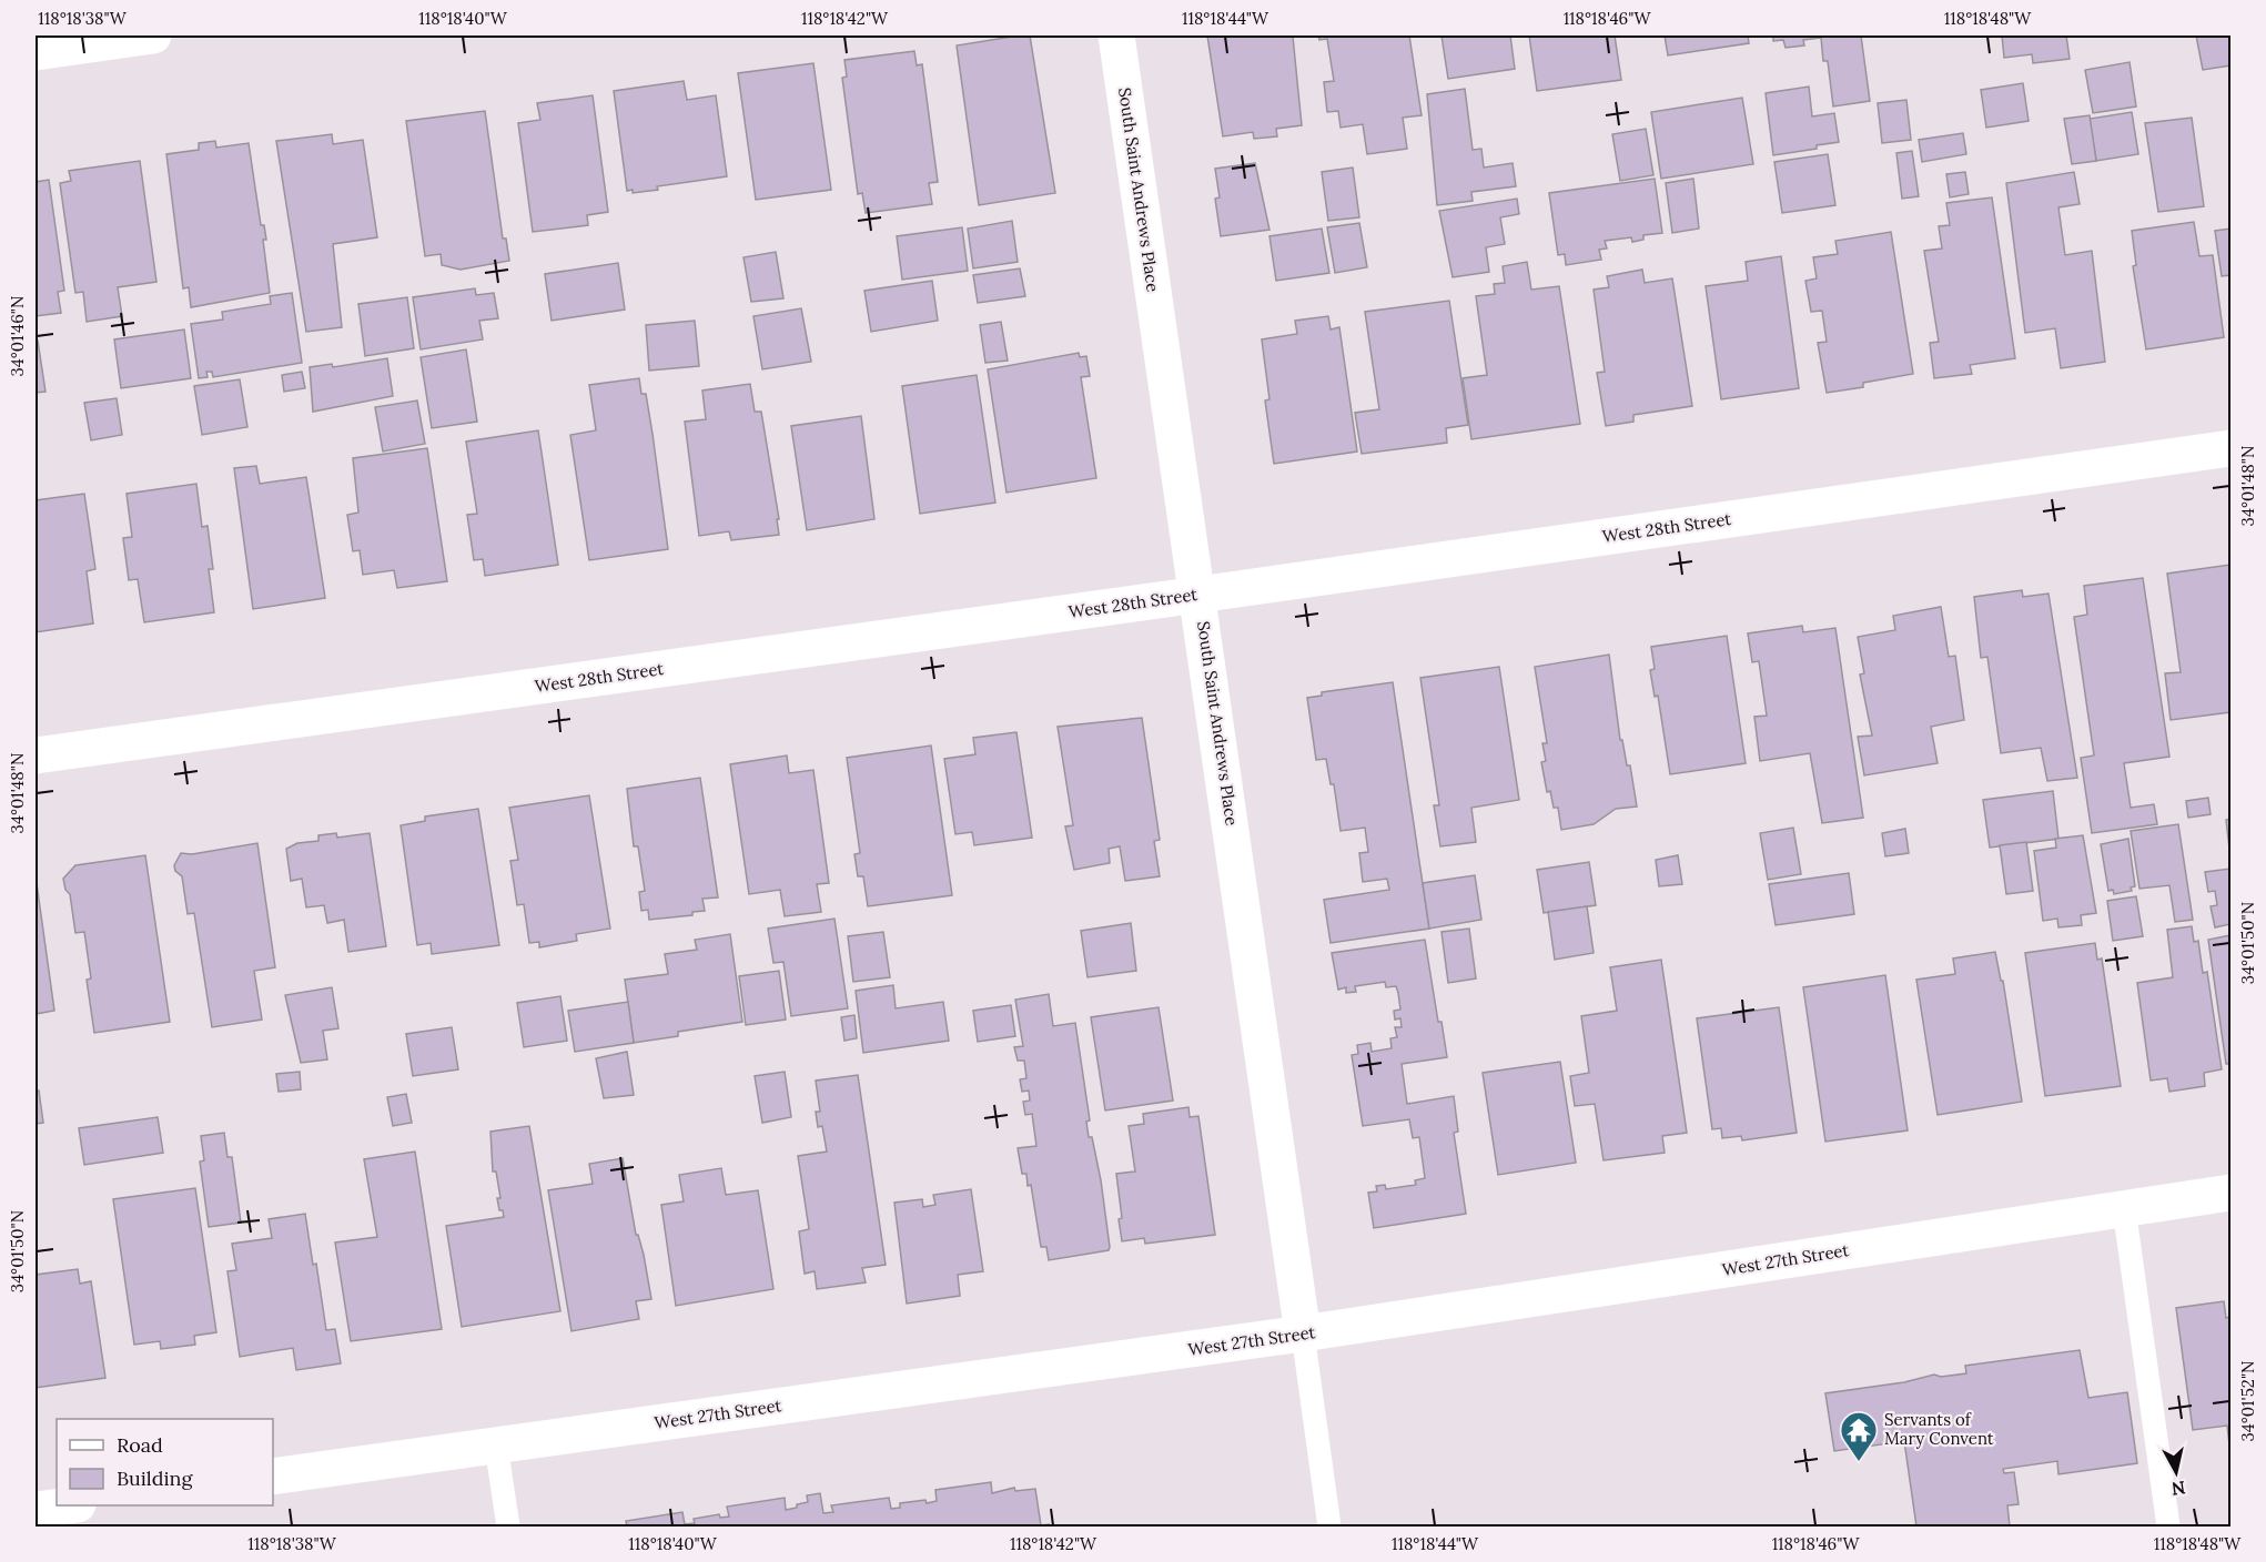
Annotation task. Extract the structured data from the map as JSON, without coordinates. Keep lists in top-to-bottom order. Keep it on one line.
{"streets":{"street":["South Saint Andrews Place","West 28th Street","West 27th Street"]},"crossings":[["South Saint Andrews Place","West 28th Street"],["South Saint Andrews Place","West 27th Street"]],"places":{"temple":["Servants of Mary Convent"]},"legend":["Road","Building"],"north":"bottom","coordinates":["118°18'38\"W","118°18'40\"W","118°18'42\"W","118°18'44\"W","118°18'46\"W","118°18'48\"W","34°01'46\"N","34°01'48\"N","34°01'50\"N","34°01'52\"N"]}
